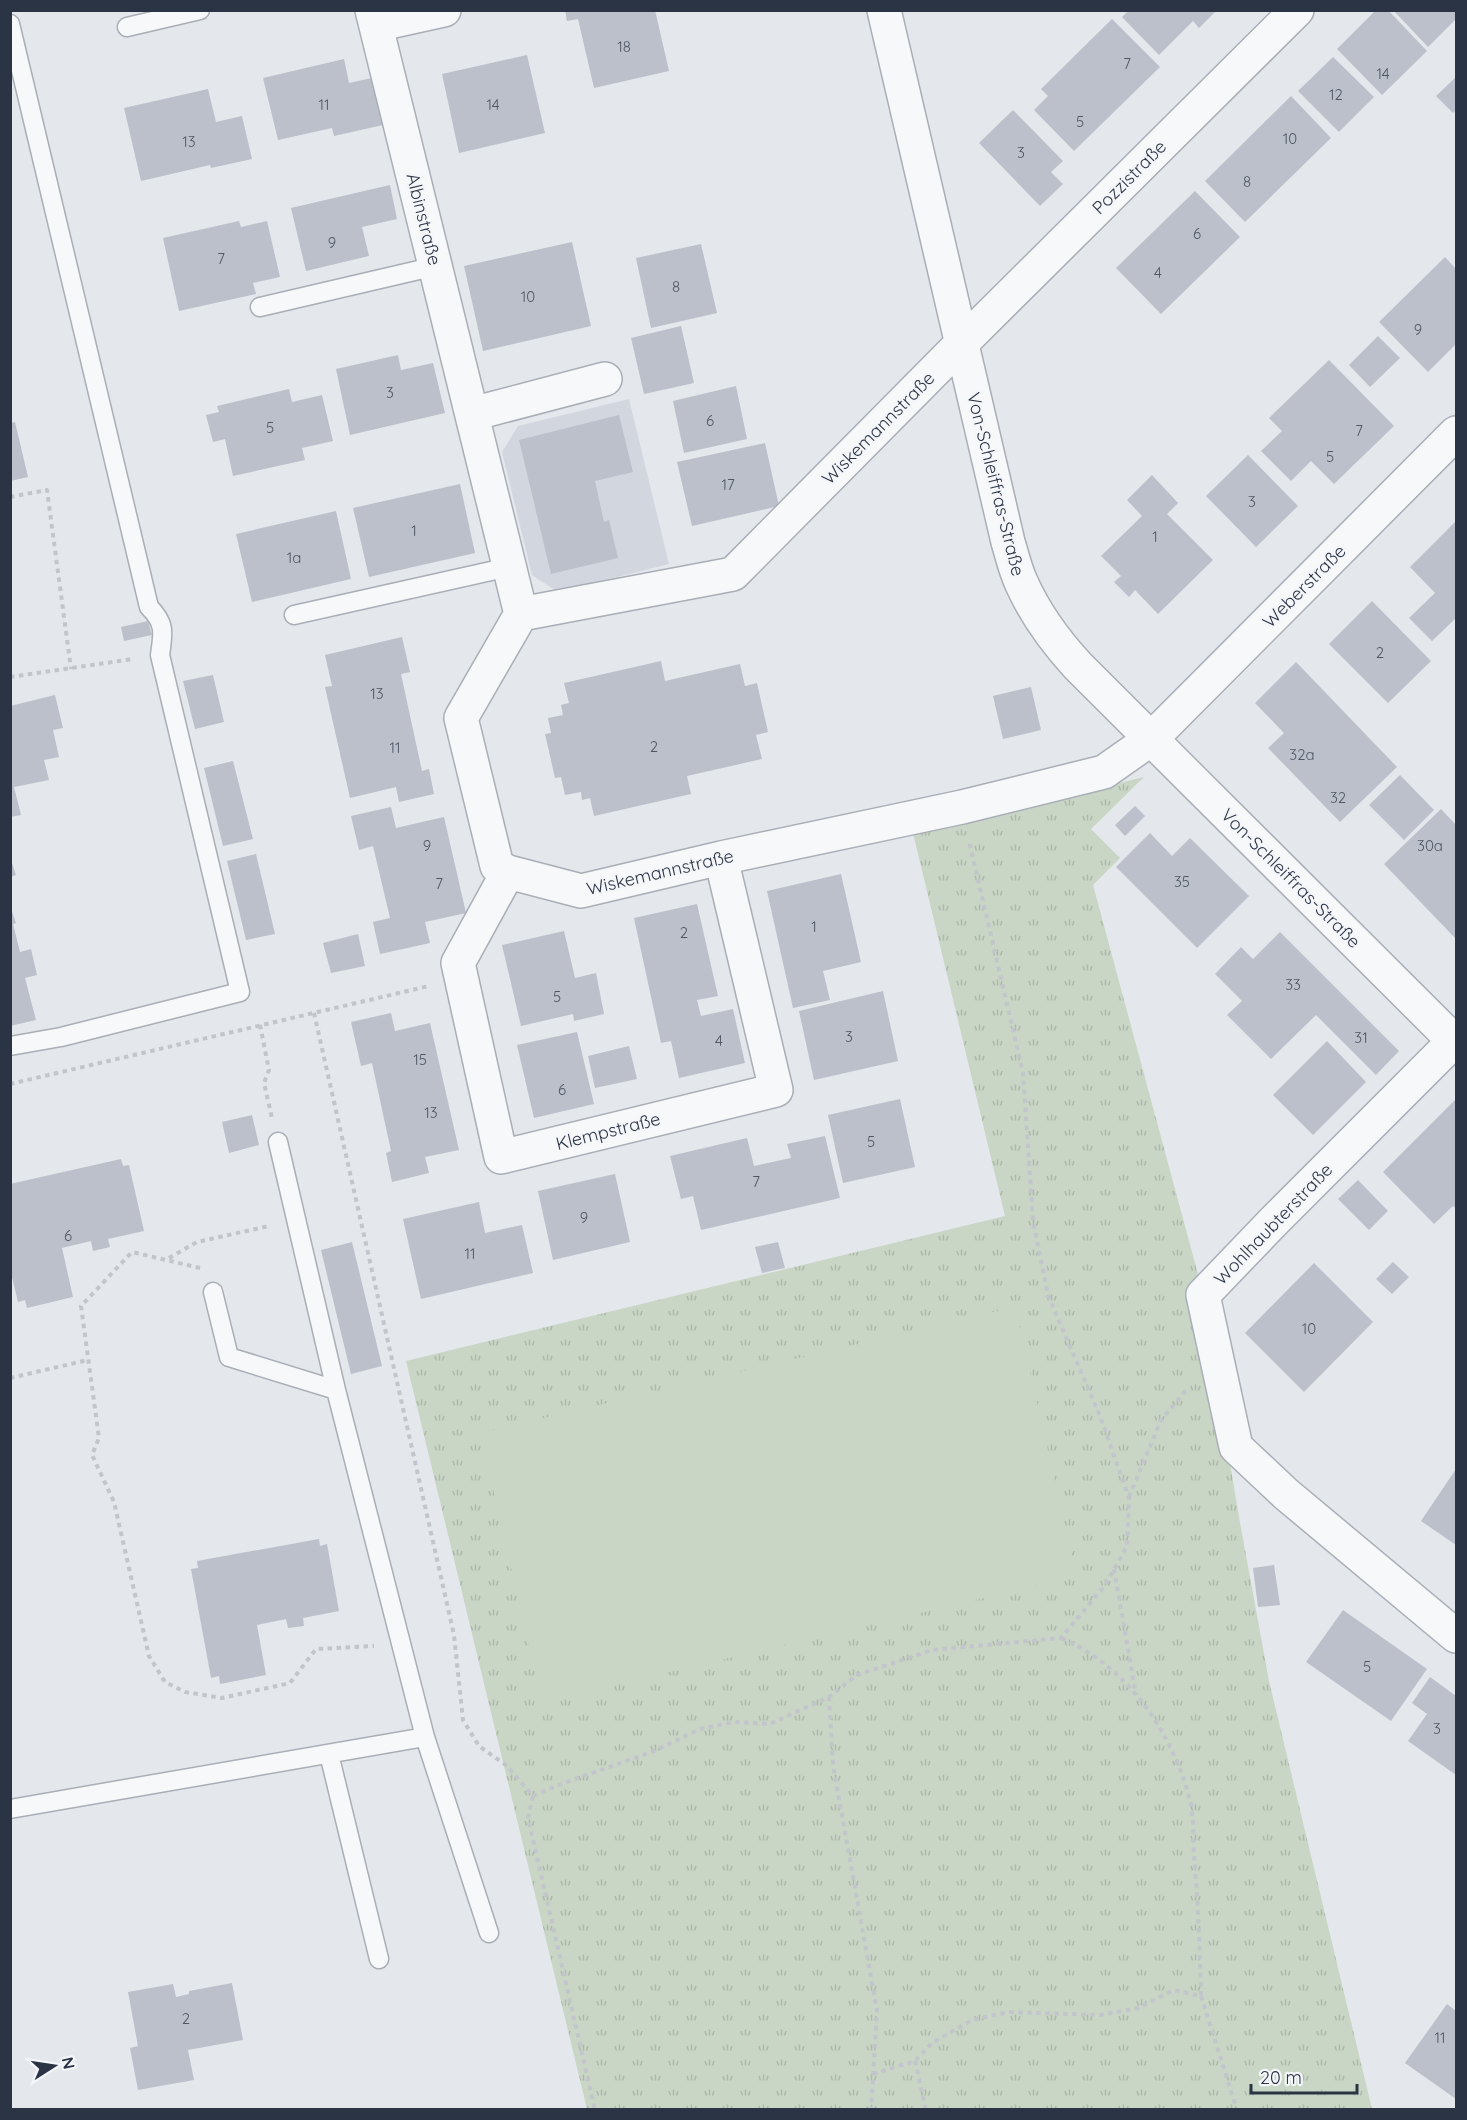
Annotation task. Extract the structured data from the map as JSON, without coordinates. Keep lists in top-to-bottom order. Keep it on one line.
{"streets":{"street":["Pozzistraße","Albinstraße","Wiskemannstraße","Von-Schleiffras-Straße","Weberstraße","Klempstraße","Wohlhaubterstraße"]},"crossings":[["Pozzistraße","Wiskemannstraße"],["Pozzistraße","Von-Schleiffras-Straße"],["Albinstraße","Wiskemannstraße"],["Wiskemannstraße","Von-Schleiffras-Straße"],["Wiskemannstraße","Weberstraße"],["Wiskemannstraße","Klempstraße"],["Von-Schleiffras-Straße","Weberstraße"],["Von-Schleiffras-Straße","Wohlhaubterstraße"]],"house_numbers":["18","7","14","12","11","14","5","10","13","3","8","6","9","7","4","8","10","9","3","6","5","7","5","17","3","1","1","1a","2","13","2","11","32a","32","9","30a","35","7","1","2","33","5","3","31","4","15","6","13","5","7","9","6","11","10","5","3","2","11"],"scale_bar":"20 m","north":"right"}
